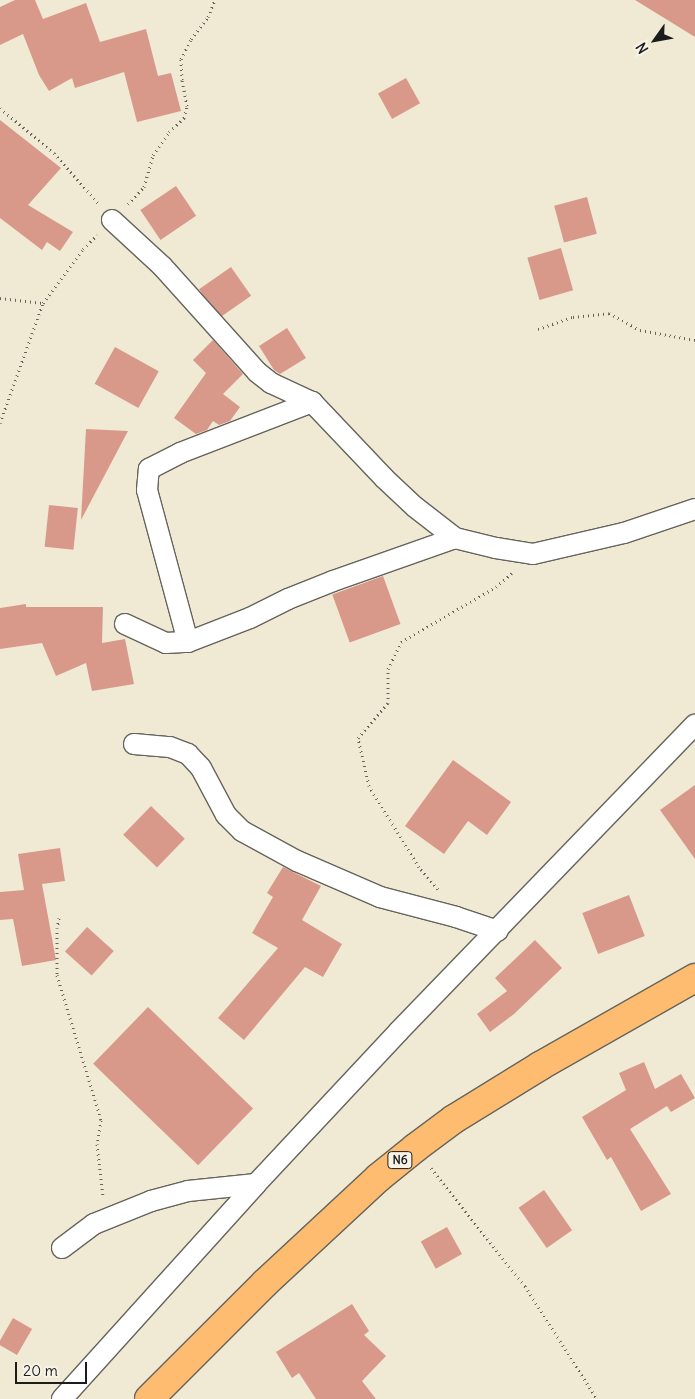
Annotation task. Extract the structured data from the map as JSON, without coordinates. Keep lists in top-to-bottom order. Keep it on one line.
{"streets":{"highway":["N6"]},"scale_bar":"20 m","north":"bottom left"}
